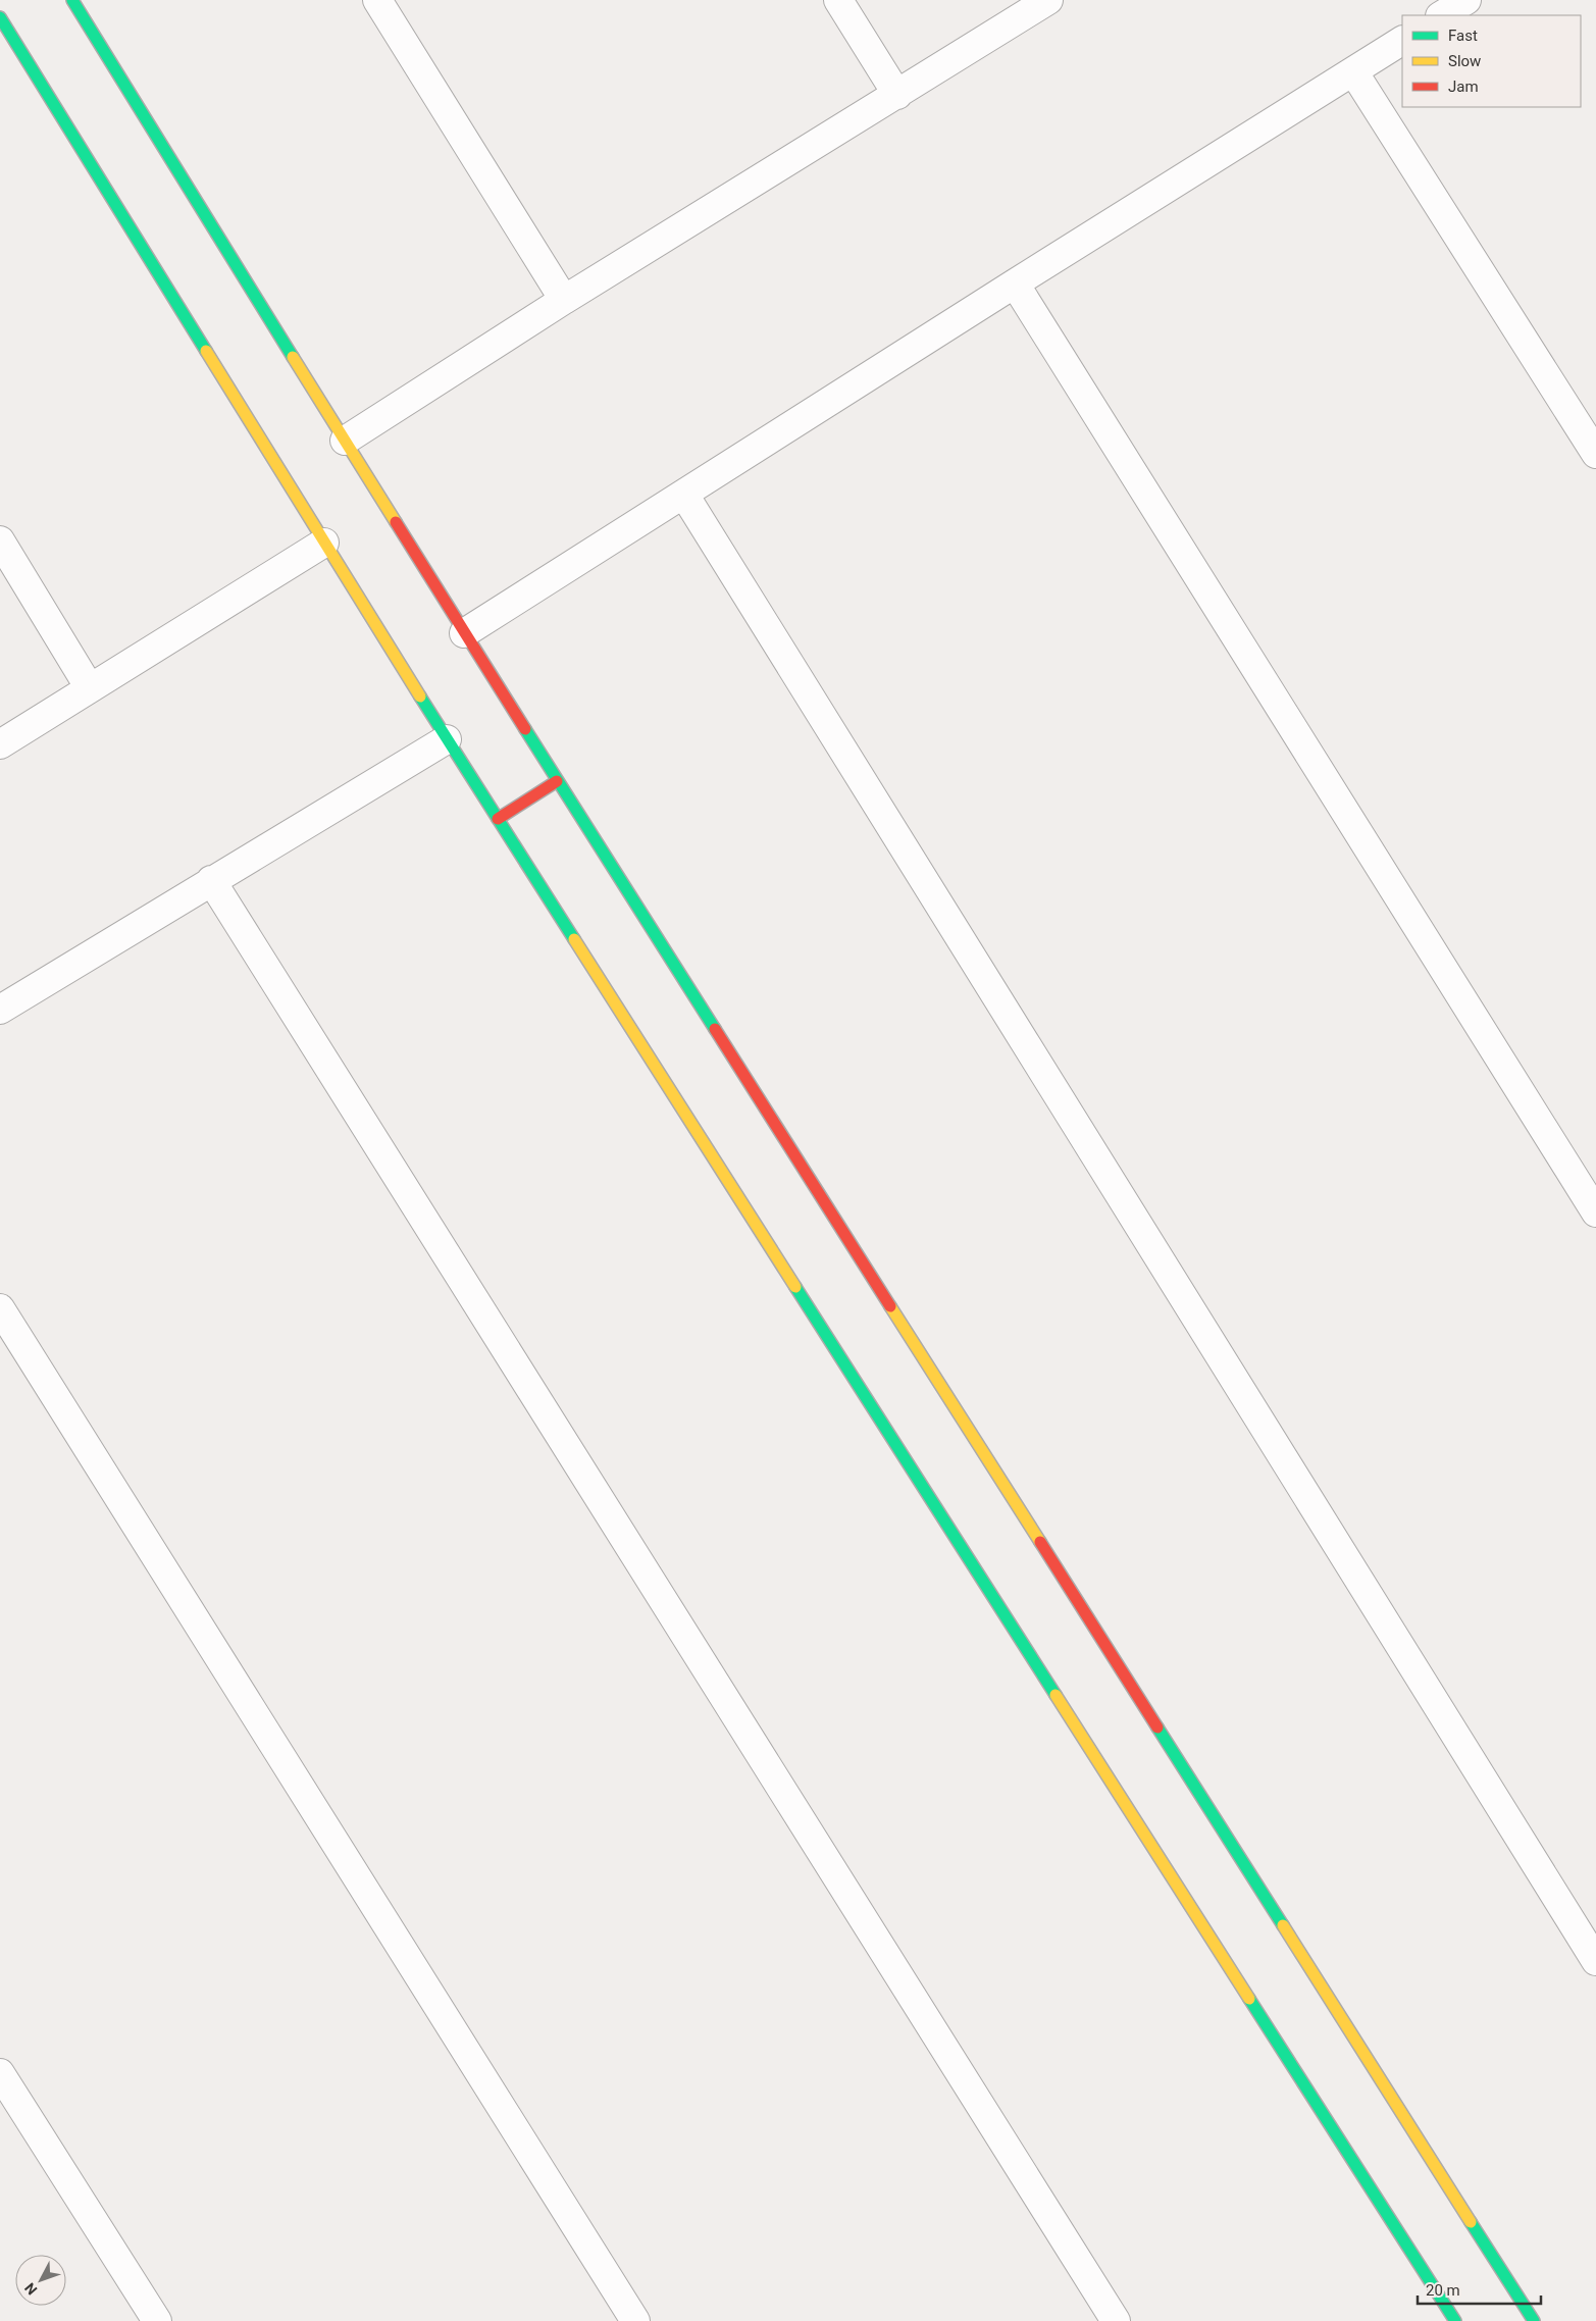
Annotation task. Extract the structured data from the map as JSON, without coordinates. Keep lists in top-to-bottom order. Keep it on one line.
{"legend":["Fast","Slow","Jam"],"scale_bar":"20 m","north":"bottom left"}
